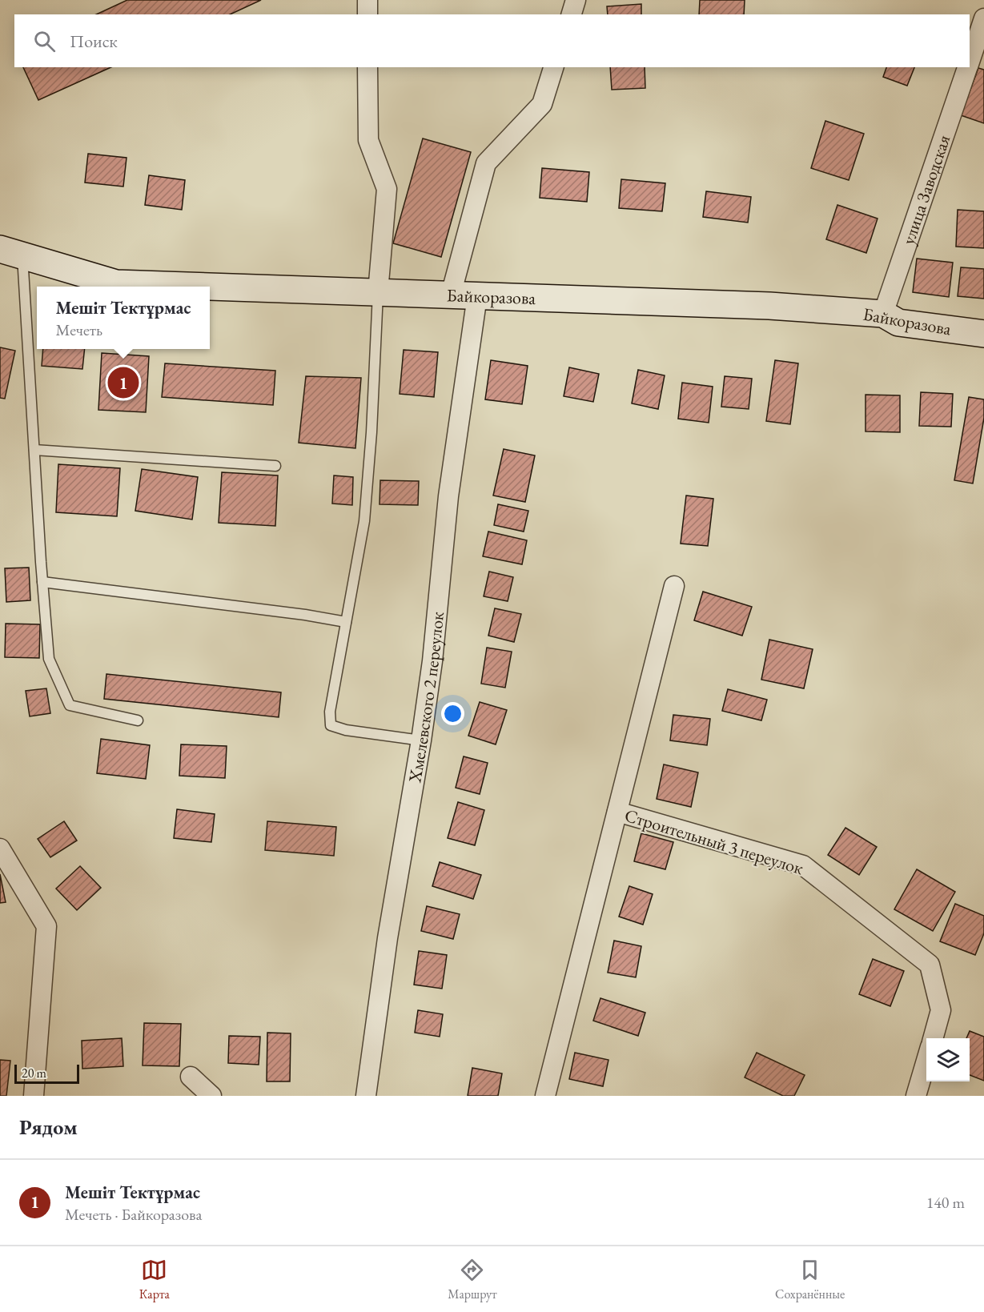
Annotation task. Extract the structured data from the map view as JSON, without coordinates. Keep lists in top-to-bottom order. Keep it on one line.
{"streets":{"street":["улица Заводская","Байкоразова","Хмелевского 2 переулок","Строительный 3 переулок"]},"crossings":[["улица Заводская","Байкоразова"],["Байкоразова","Хмелевского 2 переулок"]],"scale_bar":"20 m","page":{"search":"Поиск","popup":["Мешіт Тектұрмас","Мечеть"],"pins":"1","scale":"20 m","heading":"Рядом","list":[{"mark":"1","name":"Мешіт Тектұрмас","note":"Мечеть · Байкоразова","value":"140 m"}],"nav":["Карта","Маршрут","Сохранённые"]}}
